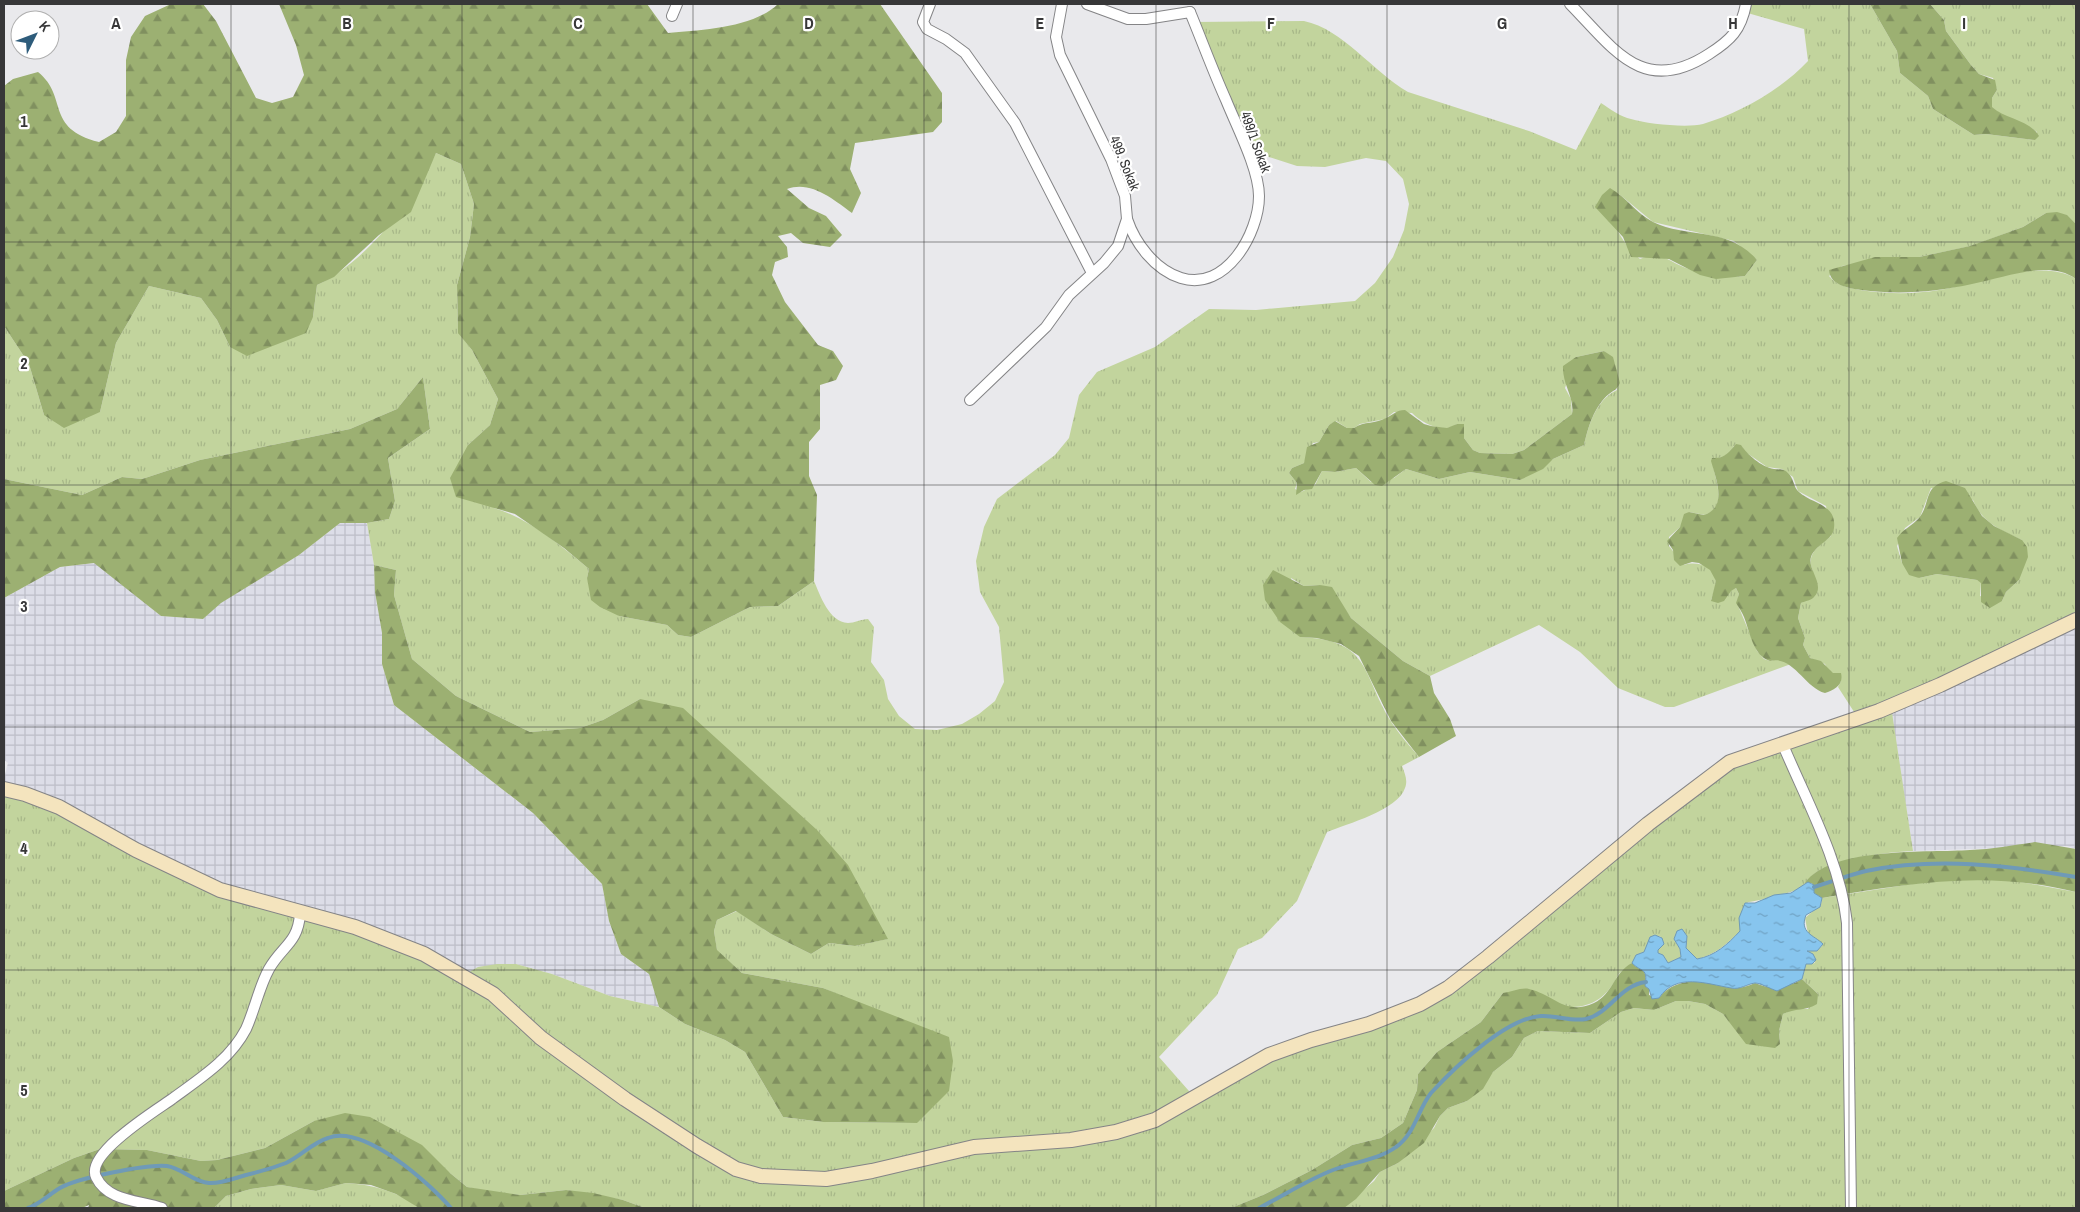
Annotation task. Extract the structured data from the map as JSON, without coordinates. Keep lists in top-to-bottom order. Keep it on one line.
{"streets":{"street":["499/1 Sokak","499. Sokak"]},"crossings":[["499/1 Sokak","499. Sokak"]],"north":"top right","grid":{"columns":["A","B","C","D","E","F","G","H","I"],"rows":["1","2","3","4","5"]}}
